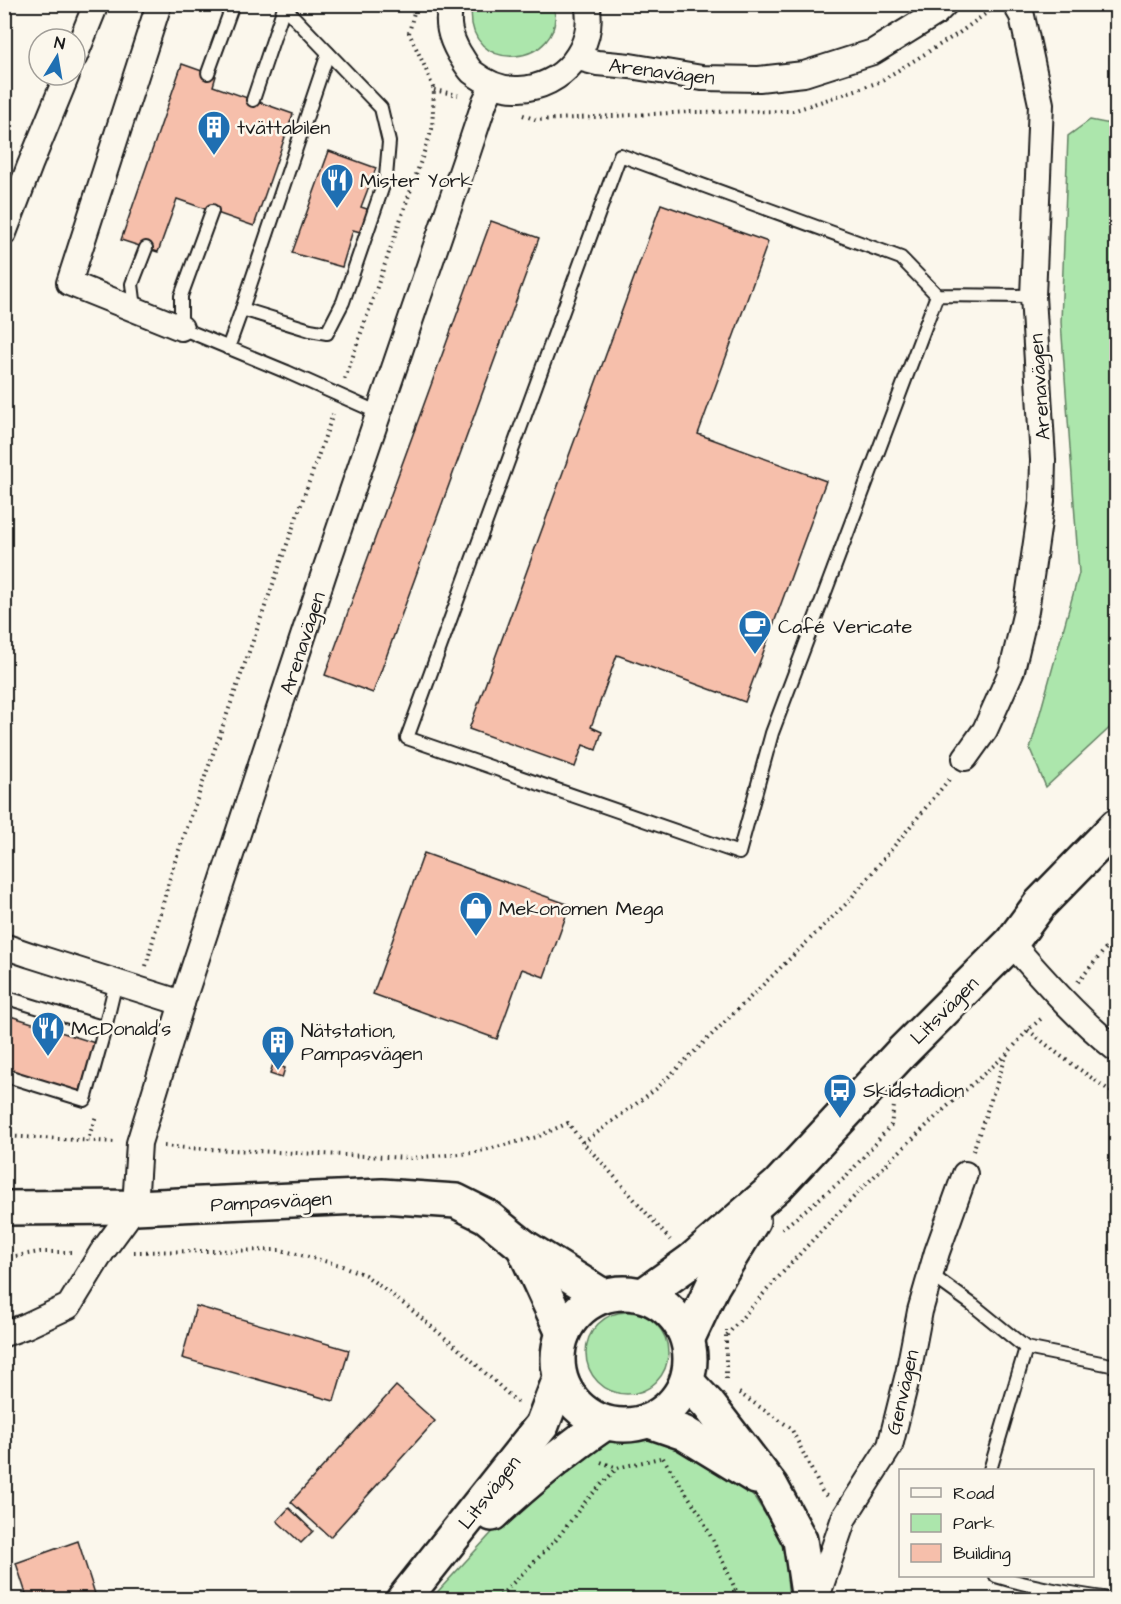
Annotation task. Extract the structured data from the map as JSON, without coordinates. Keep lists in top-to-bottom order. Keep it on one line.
{"streets":{"main road":["Litsvägen","Pampasvägen"],"street":["Arenavägen","Genvägen"]},"crossings":[["Arenavägen","Pampasvägen"],["Litsvägen","Pampasvägen"]],"places":{"building":["tvättabilen","Nätstation, Pampasvägen"],"restaurant":["Mister York","McDonald's"],"cafe":["Café Vericate"],"shop":["Mekonomen Mega"],"bus stop":["Skidstadion"]},"legend":["Road","Park","Building"],"north":"top"}
